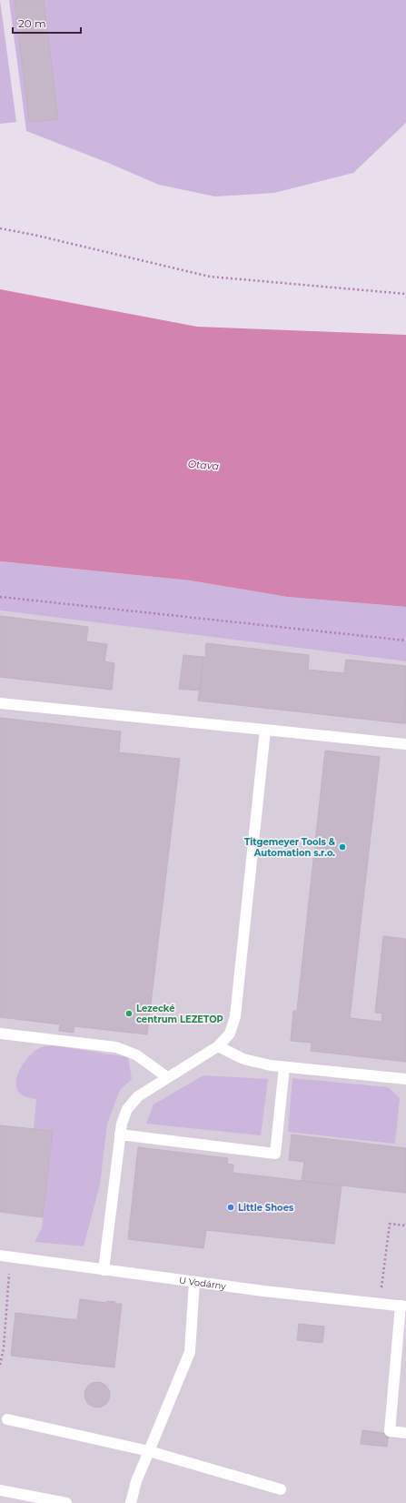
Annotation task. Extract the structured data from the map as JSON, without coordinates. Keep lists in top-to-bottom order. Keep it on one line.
{"streets":{"street":["U Vodárny"]},"water":["Otava"],"places":["Titgemeyer Tools & Automation s.r.o.","Lezecké centrum LEZETOP","Little Shoes"],"scale_bar":"20 m"}
